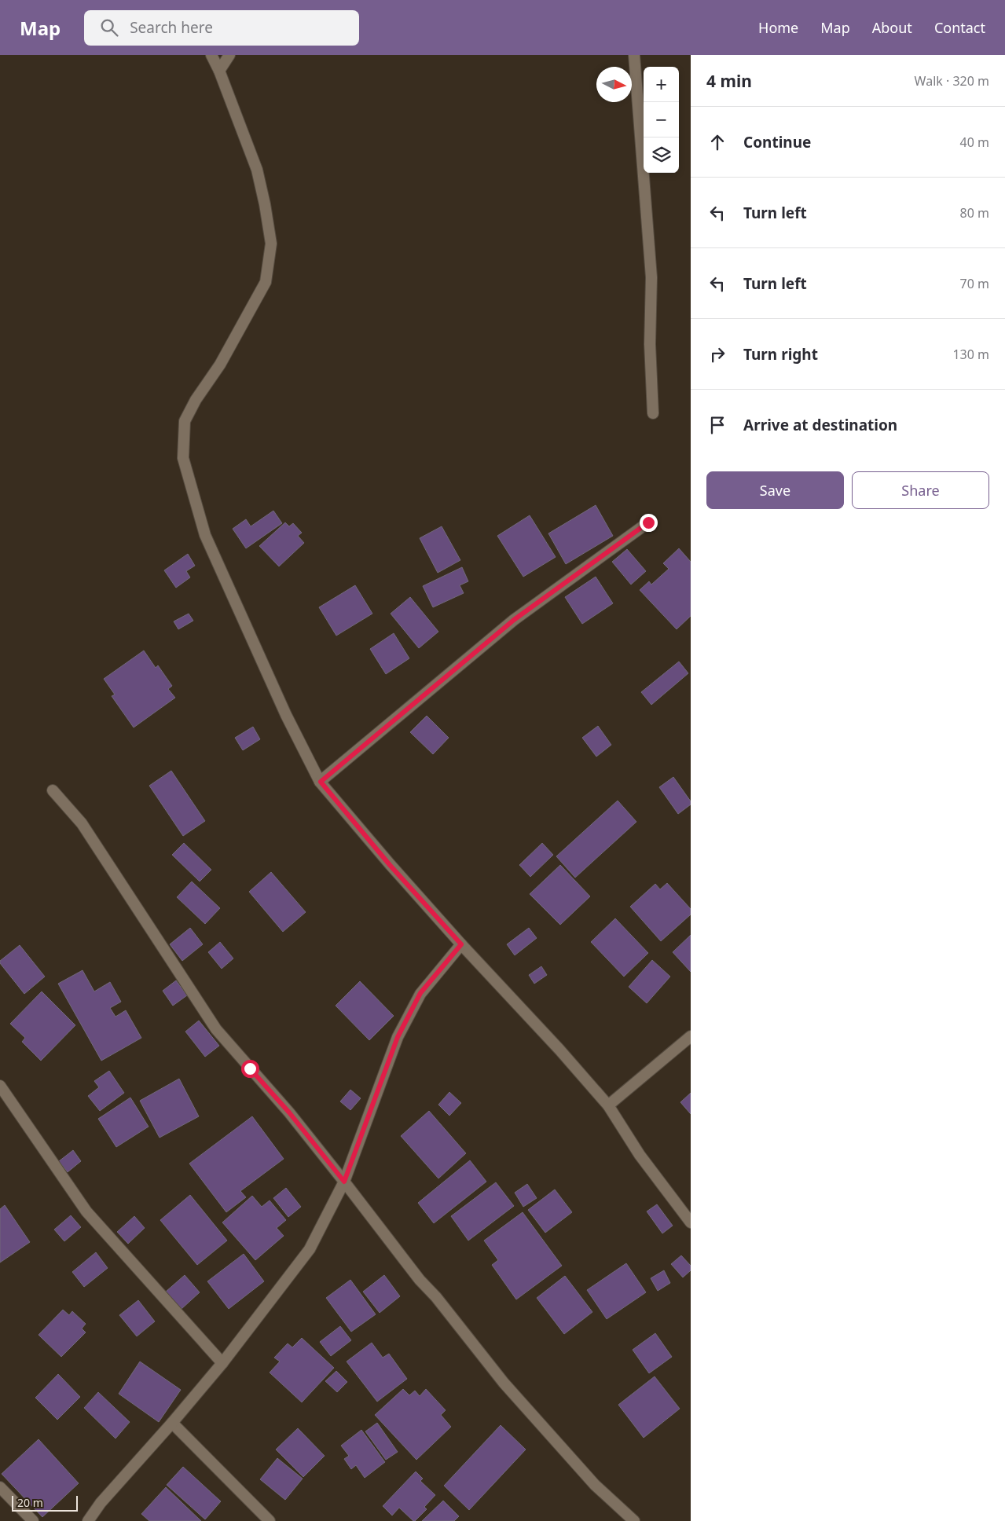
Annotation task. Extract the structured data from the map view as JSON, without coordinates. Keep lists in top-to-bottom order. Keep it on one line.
{"scale_bar":"20 m","north":"right","page":{"header":"Map","search":"Search here","nav":["Home","Map","About","Contact"],"heading":["4 min","Walk · 320 m"],"map_buttons":["+","−"],"list":[["Continue","40 m"],["Turn left","80 m"],["Turn left","70 m"],["Turn right","130 m"],"Arrive at destination"],"buttons":["Save","Share"],"scale":"20 m"}}
